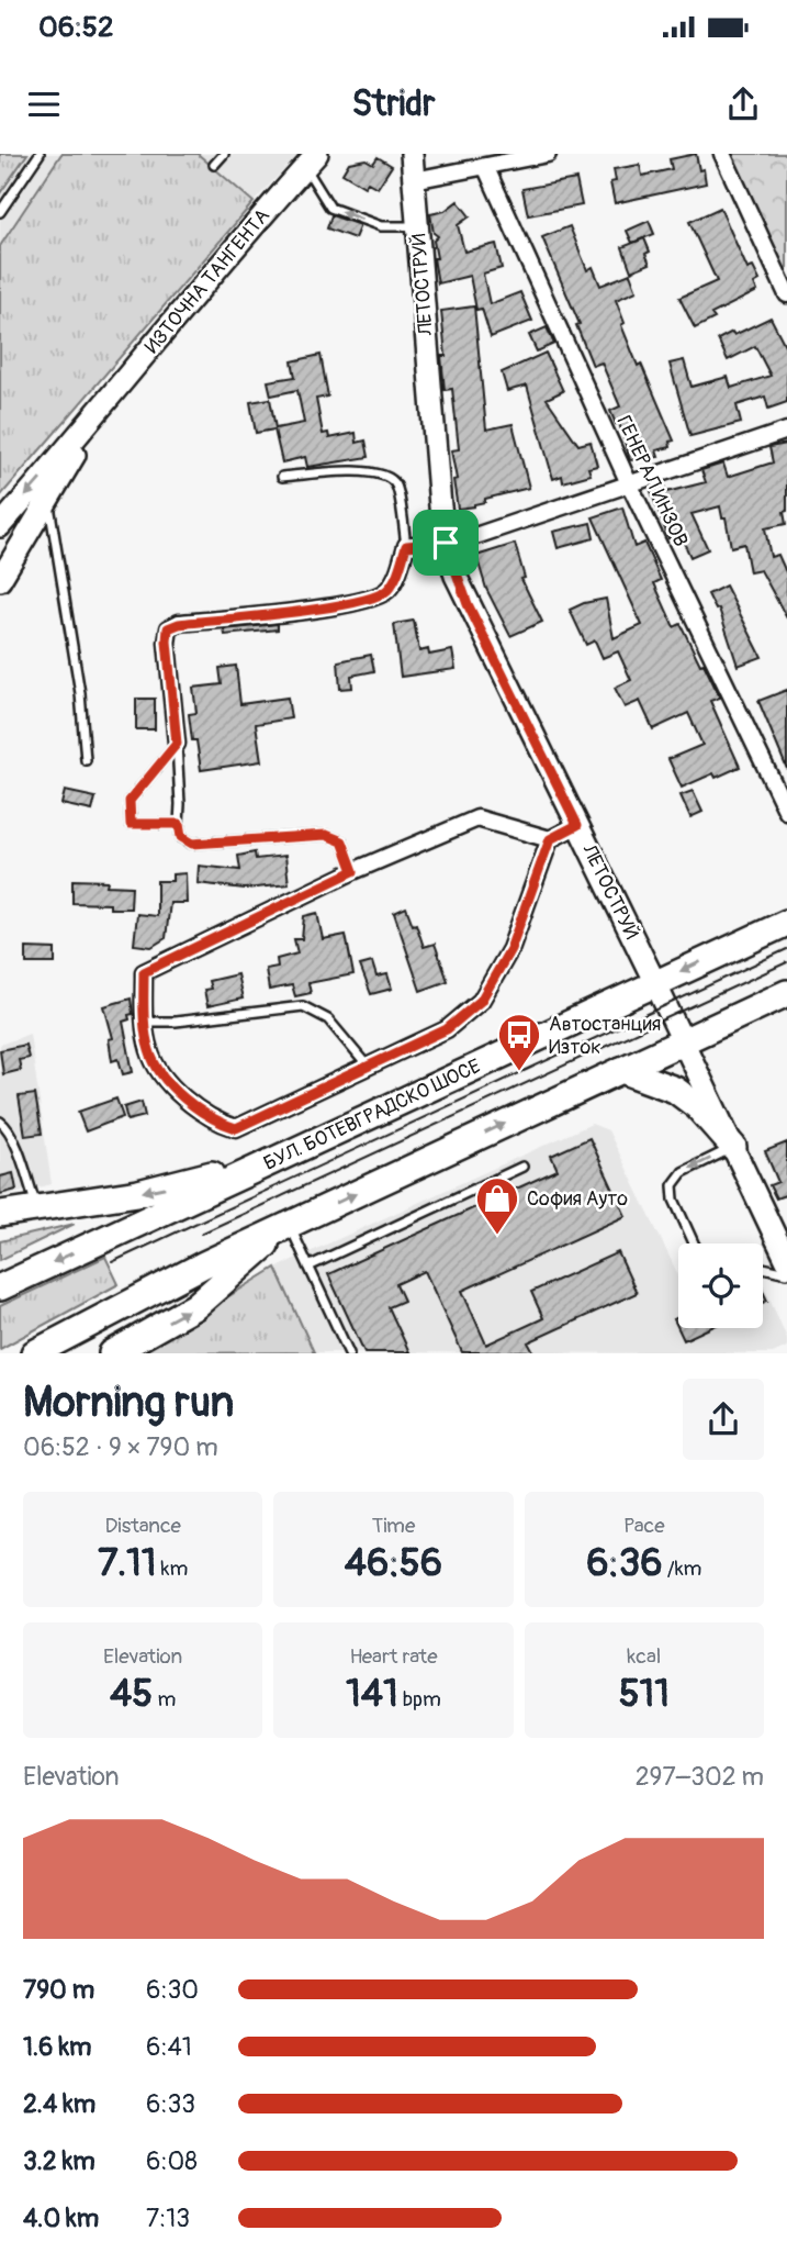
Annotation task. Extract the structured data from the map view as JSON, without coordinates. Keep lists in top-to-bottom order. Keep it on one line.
{"streets":{"main road":["БУЛ. БОТЕВГРАДСКО ШОСЕ"],"street":["ИЗТОЧНА ТАНГЕНТА","ЛЕТОСТРУЙ","ГЕНЕРАЛ ИНЗОВ"]},"crossings":[["ЛЕТОСТРУЙ","БУЛ. БОТЕВГРАДСКО ШОСЕ"]],"places":{"bus stop":["Автостанция Изток"],"shop":["София Ауто"]},"page":{"status":"06:52","header":"Stridr","heading":["Morning run","06:52 · 9 × 790 m"],"stats":[["Distance","7.11 km"],["Time","46:56"],["Pace","6:36 /km"],["Elevation","45 m"],["Heart rate","141 bpm"],["kcal","511"]],"chart":["Elevation","297–302 m"],"list":[{"name":"790 m","note":"6:30"},{"name":"1.6 km","note":"6:41"},{"name":"2.4 km","note":"6:33"},{"name":"3.2 km","note":"6:08"},{"name":"4.0 km","note":"7:13"}]}}
